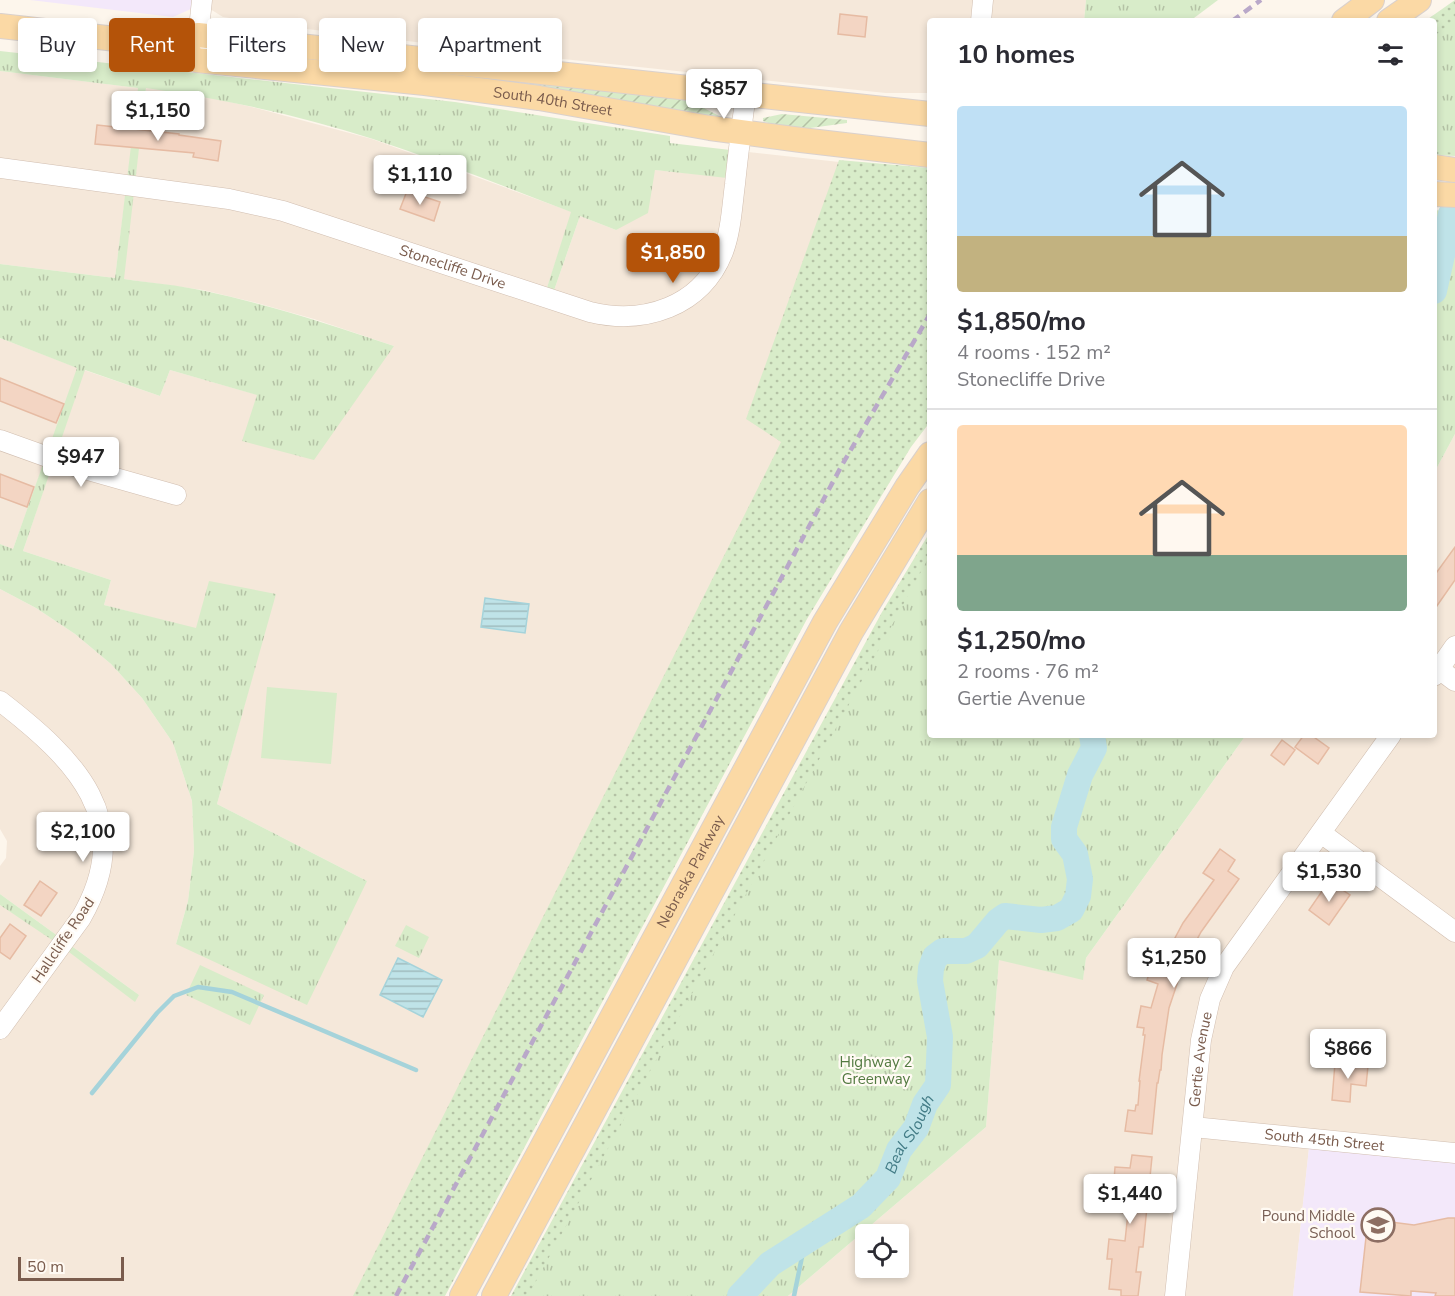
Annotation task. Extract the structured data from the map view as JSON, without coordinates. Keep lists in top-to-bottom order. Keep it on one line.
{"streets":{"main road":["South 40th Street","Nebraska Parkway"],"street":["Stonecliffe Drive","Hallcliffe Road","Gertie Avenue","South 45th Street"]},"crossings":[["South 40th Street","Stonecliffe Drive"],["Gertie Avenue","South 45th Street"]],"water":["Beal Slough"],"parks":["Highway 2 Greenway"],"places":{"school or university":["Pound Middle School"]},"scale_bar":"50 m","page":{"chip":["Buy","Rent","Filters","New","Apartment"],"heading":"10 homes","price":["$857","$1,150","$1,110","$1,850","$947","$2,100","$1,530","$1,250","$866","$1,440"],"list":[{"name":"$1,850/mo","note":"4 rooms · 152 m² · Stonecliffe Drive"},{"name":"$1,250/mo","note":"2 rooms · 76 m² · Gertie Avenue"}],"scale":"50 m"}}
